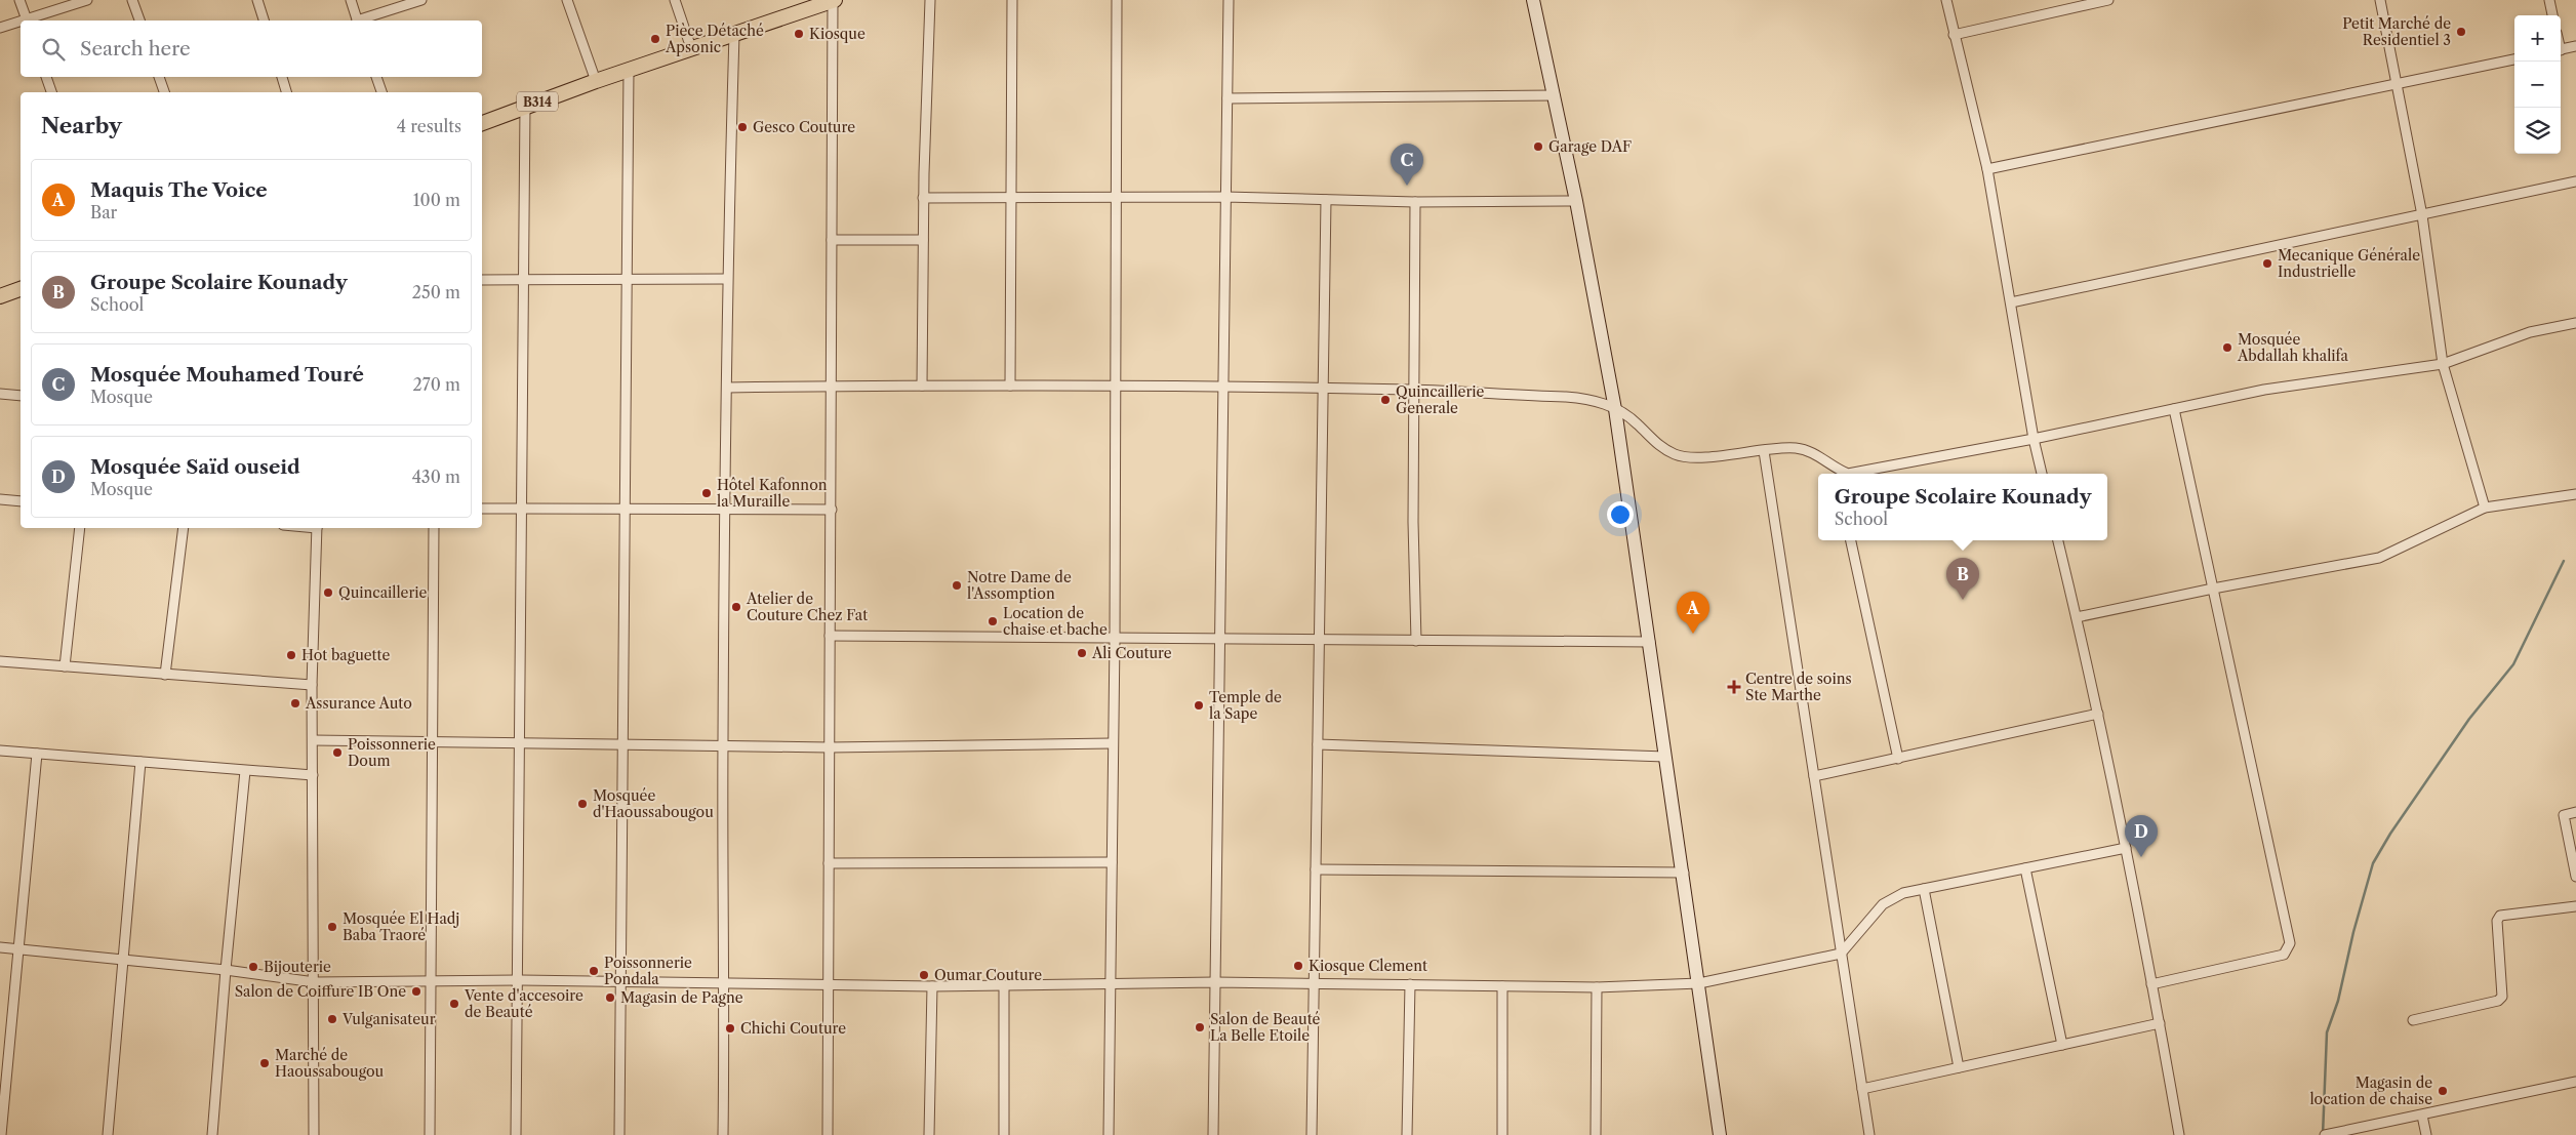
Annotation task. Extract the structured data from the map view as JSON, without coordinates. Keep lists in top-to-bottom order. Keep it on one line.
{"streets":{"main road":["B314"]},"places":{"other":["Petit Marché de Residentiel 3","Kiosque","Pièce Détaché Apsonic","Gesco Couture","Garage DAF","Mecanique Générale Industrielle","Mosquée Abdallah khalifa","Quincaillerie Generale","Hôtel Kafonnon la Muraille","Notre Dame de l'Assomption","Quincaillerie","Atelier de Couture Chez Fat","Location de chaise et bache","Ali Couture","Hot baguette","Assurance Auto","Temple de la Sape","Poissonnerie Doum","Mosquée d'Haoussabougou","Mosquée El Hadj Baba Traoré","Kiosque Clement","Bijouterie","Poissonnerie Pondala","Oumar Couture","Salon de Coiffure IB One","Magasin de Pagne","Vente d'accesoire de Beauté","Vulganisateur","Salon de Beauté La Belle Etoile","Chichi Couture","Marché de Haoussabougou","Magasin de location de chaise"],"health":["Centre de soins Ste Marthe"]},"page":{"map_buttons":["+","−"],"search":"Search here","heading":["Nearby","4 results"],"pins":["C","B","A","D"],"list":[{"mark":"A","name":"Maquis The Voice","note":"Bar","value":"100 m"},{"mark":"B","name":"Groupe Scolaire Kounady","note":"School","value":"250 m"},{"mark":"C","name":"Mosquée Mouhamed Touré","note":"Mosque","value":"270 m"},{"mark":"D","name":"Mosquée Saïd ouseid","note":"Mosque","value":"430 m"}],"popup":["Groupe Scolaire Kounady","School"]}}
